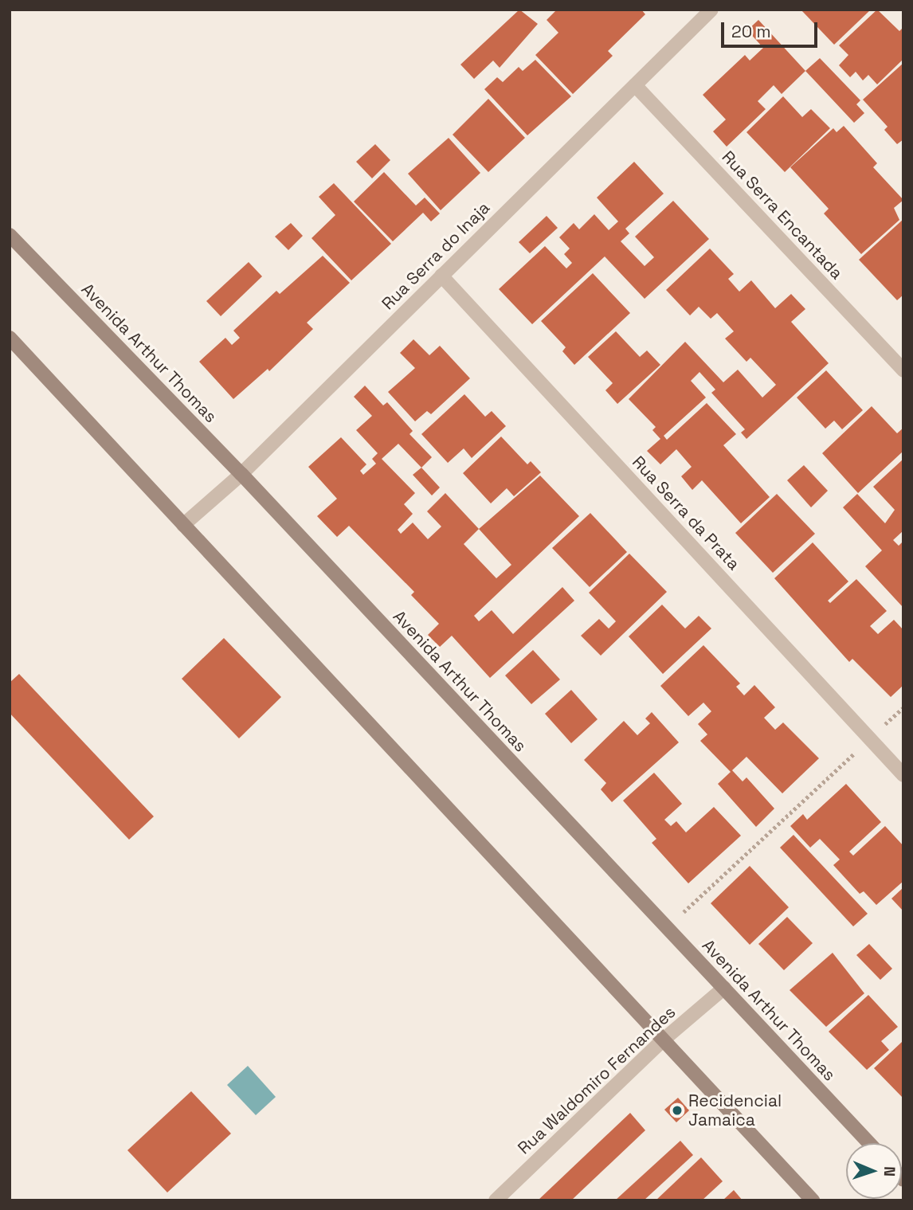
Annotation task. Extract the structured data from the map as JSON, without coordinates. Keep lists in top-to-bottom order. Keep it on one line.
{"streets":{"main road":["Avenida Arthur Thomas"],"street":["Rua Serra Encantada","Rua Serra do Inaja","Rua Serra da Prata","Rua Waldomiro Fernandes"]},"crossings":[["Rua Serra Encantada","Rua Serra do Inaja"],["Rua Serra do Inaja","Avenida Arthur Thomas"],["Rua Serra do Inaja","Rua Serra da Prata"],["Avenida Arthur Thomas","Rua Waldomiro Fernandes"]],"places":["Recidencial Jamaica"],"scale_bar":"20 m","north":"right"}
